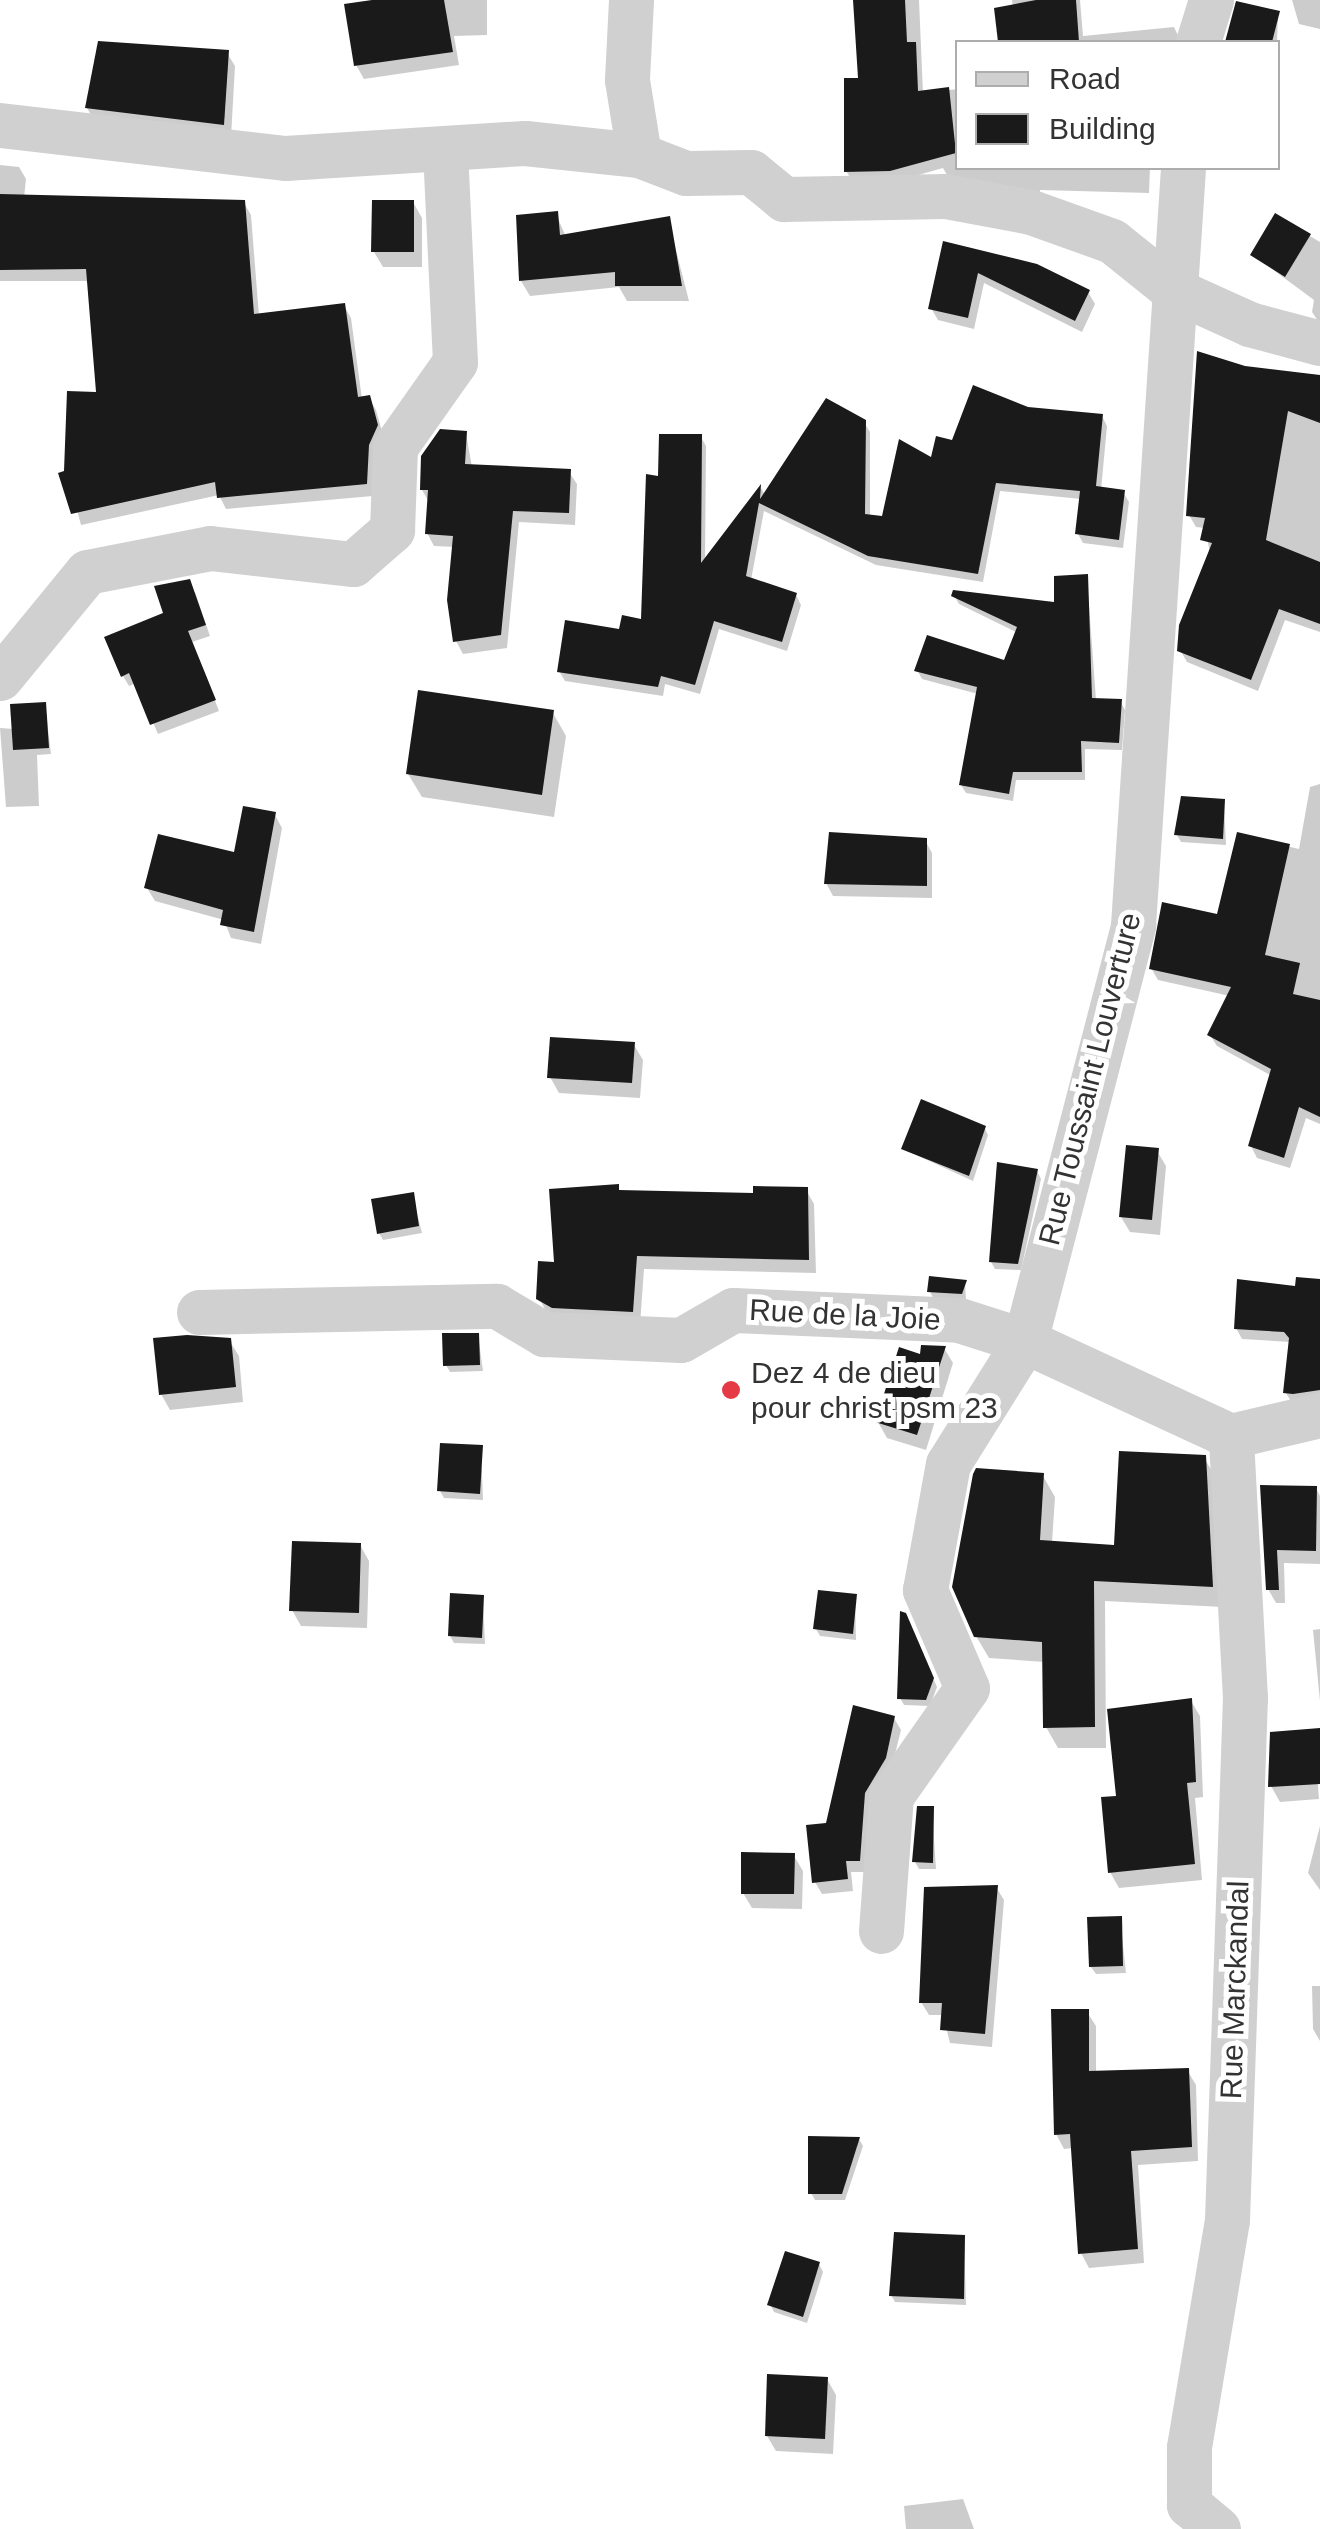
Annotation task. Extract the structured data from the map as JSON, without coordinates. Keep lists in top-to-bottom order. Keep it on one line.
{"streets":{"street":["Rue Toussaint Louverture","Rue de la Joie","Rue Marckandal"]},"crossings":[["Rue Toussaint Louverture","Rue de la Joie"],["Rue de la Joie","Rue Marckandal"]],"places":["Dez 4 de dieu pour christ psm 23"],"legend":["Road","Building"]}
